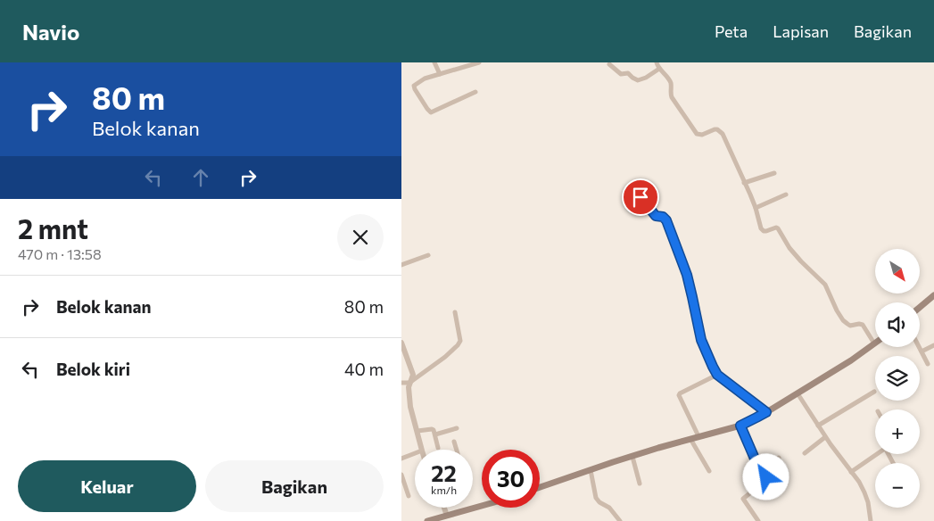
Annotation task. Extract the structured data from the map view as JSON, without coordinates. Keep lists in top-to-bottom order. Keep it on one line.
{"north":"bottom right","page":{"header":"Navio","nav":["Peta","Lapisan","Bagikan"],"turn":["80 m","Belok kanan"],"heading":["2 mnt","470 m · 13:58"],"map_buttons":["+","−"],"list":[{"name":"Belok kanan","value":"80 m"},{"name":"Belok kiri","value":"40 m"}],"speed":"22 km/h","limit":"30","buttons":["Keluar","Bagikan"]}}
